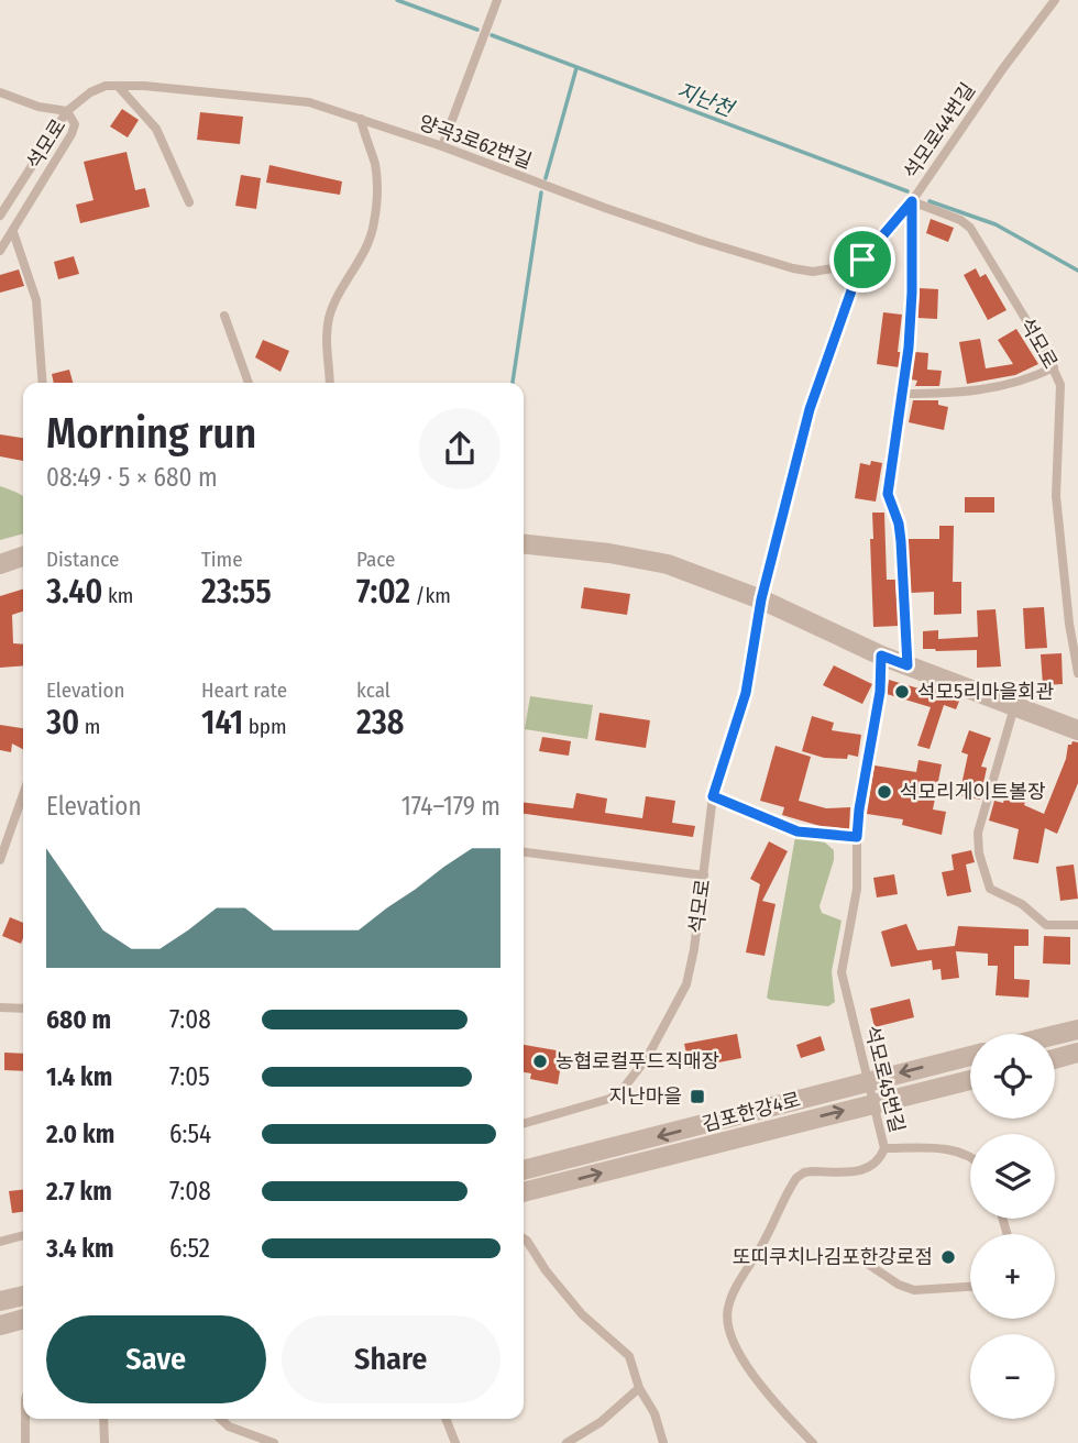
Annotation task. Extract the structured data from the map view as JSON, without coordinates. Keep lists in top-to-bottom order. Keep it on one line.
{"streets":{"street":["김포한강4로"],"lane":["석모로44번길","양곡3로62번길","석모로","석모로45번길"]},"crossings":[["석모로44번길","석모로"],["양곡3로62번길","석모로"],["석모로45번길","김포한강4로"]],"water":["지난천"],"places":{"other":["석모5리마을회관","석모리게이트볼장","농협로컬푸드직매장","또띠쿠치나김포한강로점"],"transit":["지난마을"]},"page":{"heading":["Morning run","08:49 · 5 × 680 m"],"stats":[["Distance","3.40 km"],["Time","23:55"],["Pace","7:02 /km"],["Elevation","30 m"],["Heart rate","141 bpm"],["kcal","238"]],"chart":["Elevation","174–179 m"],"list":[{"name":"680 m","note":"7:08"},{"name":"1.4 km","note":"7:05"},{"name":"2.0 km","note":"6:54"},{"name":"2.7 km","note":"7:08"},{"name":"3.4 km","note":"6:52"}],"map_buttons":["+","−"],"buttons":["Save","Share"]}}
